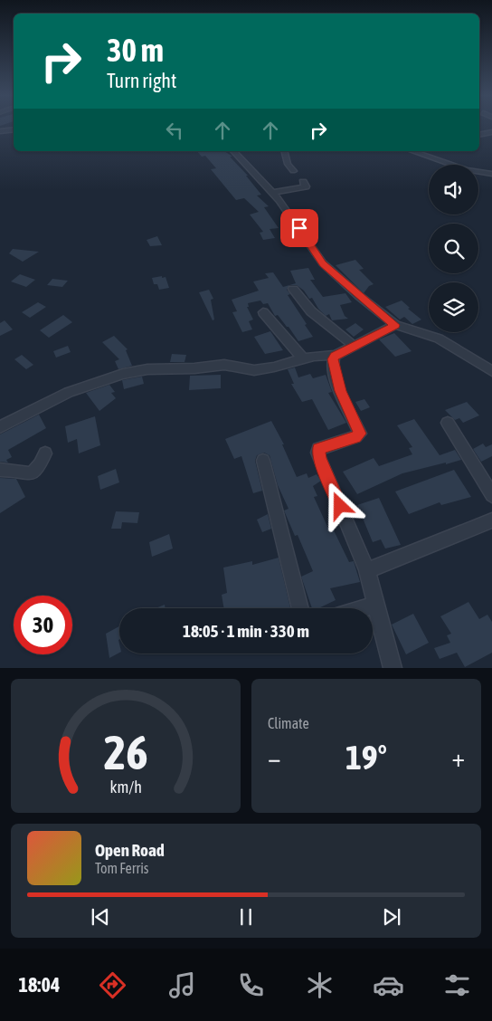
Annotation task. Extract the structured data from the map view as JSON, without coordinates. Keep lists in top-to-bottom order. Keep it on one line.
{"page":{"turn":["30 m","Turn right"],"limit":"30","trip":"18:05 · 1 min · 330 m","tile":"Climate","heat":["−","19°","+"],"song":["Open Road","Tom Ferris"],"tabs":"18:04","gauge":["26","km/h"]}}
